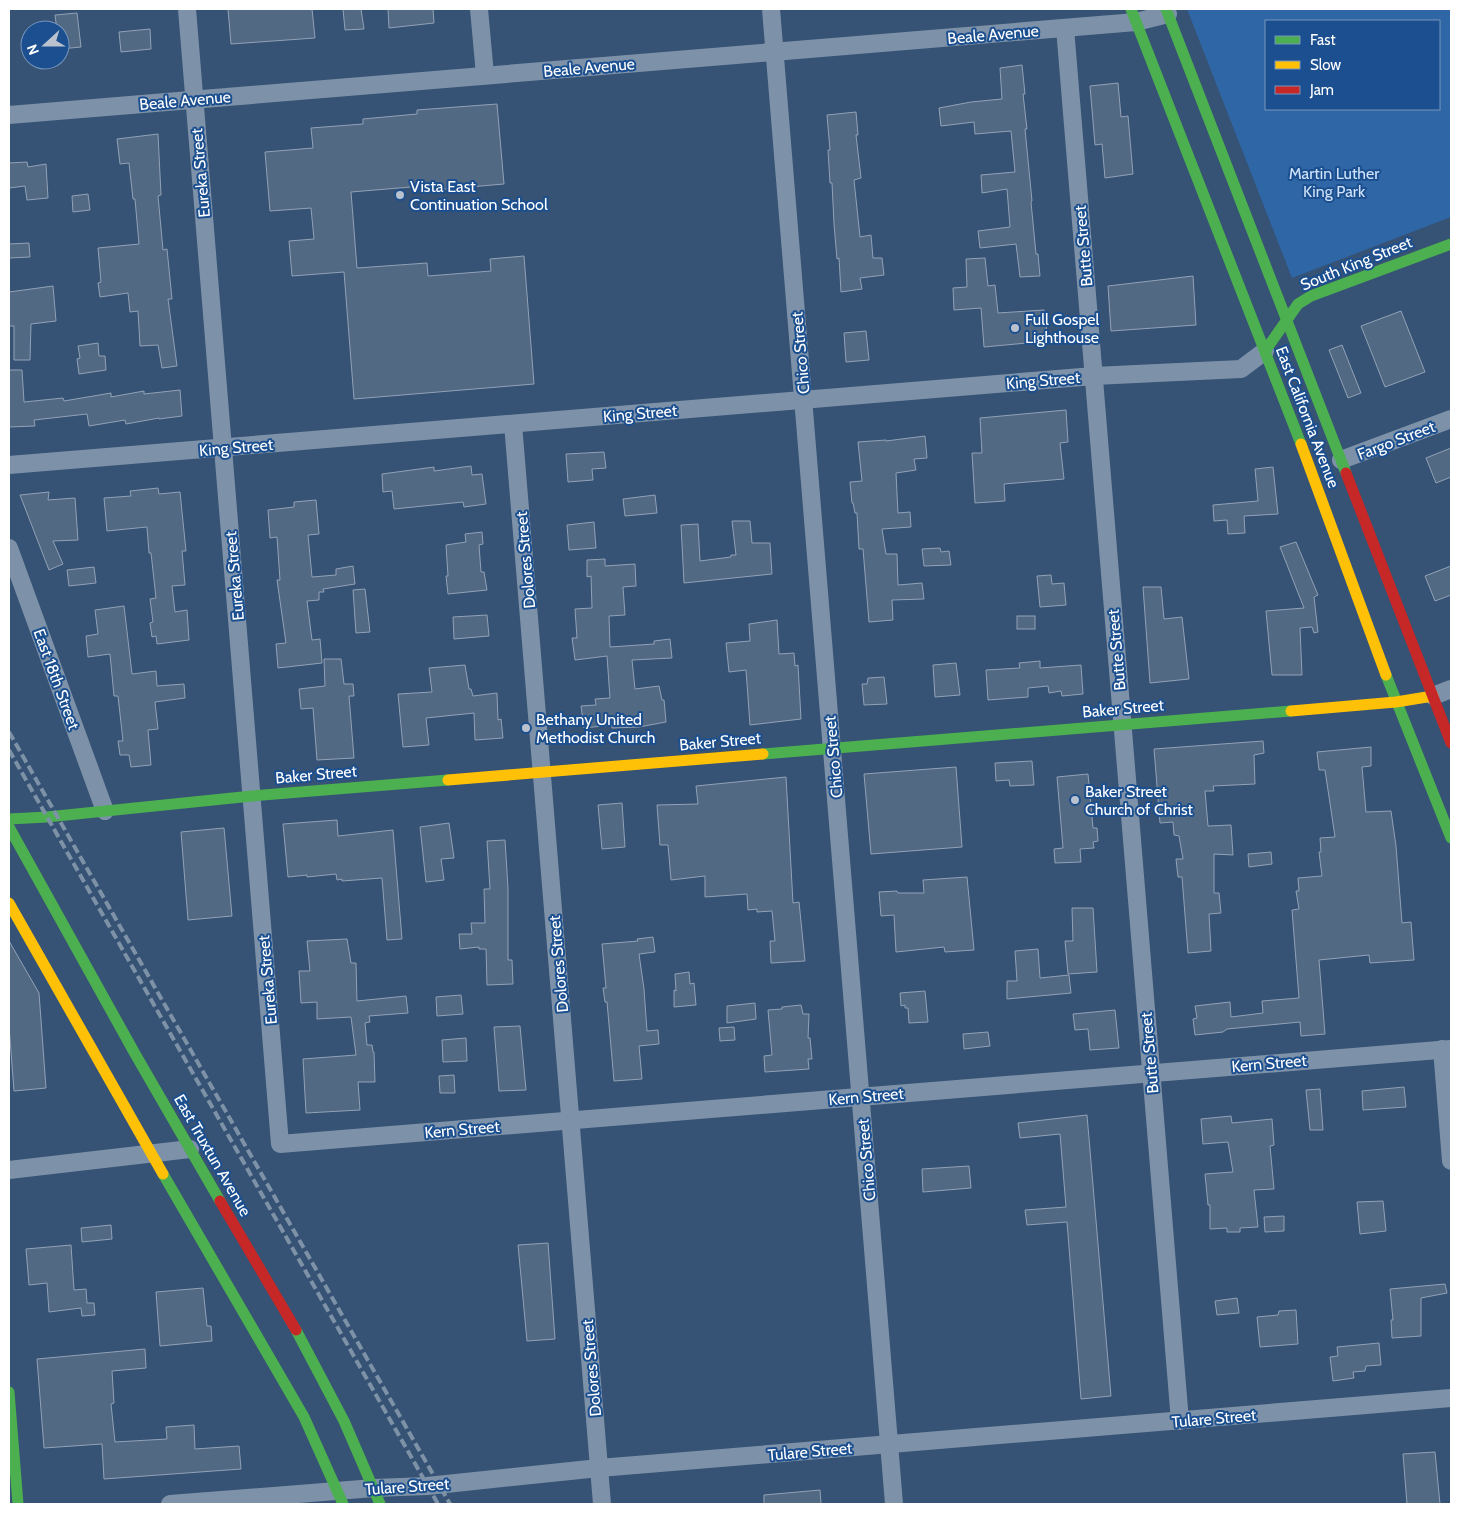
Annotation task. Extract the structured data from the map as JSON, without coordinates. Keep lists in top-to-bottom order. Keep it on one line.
{"streets":{"main road":["South King Street","East California Avenue","Baker Street","East Truxtun Avenue"],"street":["Beale Avenue","Eureka Street","Butte Street","Chico Street","King Street","Fargo Street","Dolores Street","East 18th Street","Kern Street","Tulare Street"]},"crossings":[["Beale Avenue","Eureka Street"],["Beale Avenue","Butte Street"],["Beale Avenue","Chico Street"],["Beale Avenue","East California Avenue"],["Eureka Street","King Street"],["Eureka Street","Baker Street"],["Eureka Street","Kern Street"],["Butte Street","King Street"],["Butte Street","Baker Street"],["Butte Street","Kern Street"],["Butte Street","Tulare Street"],["South King Street","King Street"],["South King Street","East California Avenue"],["Chico Street","King Street"],["Chico Street","Baker Street"],["Chico Street","Kern Street"],["Chico Street","Tulare Street"],["King Street","East California Avenue"],["King Street","Dolores Street"],["East California Avenue","Fargo Street"],["East California Avenue","Baker Street"],["Dolores Street","Baker Street"],["Dolores Street","Kern Street"],["Dolores Street","Tulare Street"],["East 18th Street","Baker Street"],["East Truxtun Avenue","Tulare Street"]],"parks":["Martin Luther King Park"],"places":["Vista East Continuation School","Full Gospel Lighthouse","Bethany United Methodist Church","Baker Street Church of Christ"],"legend":["Fast","Slow","Jam"],"north":"left"}
